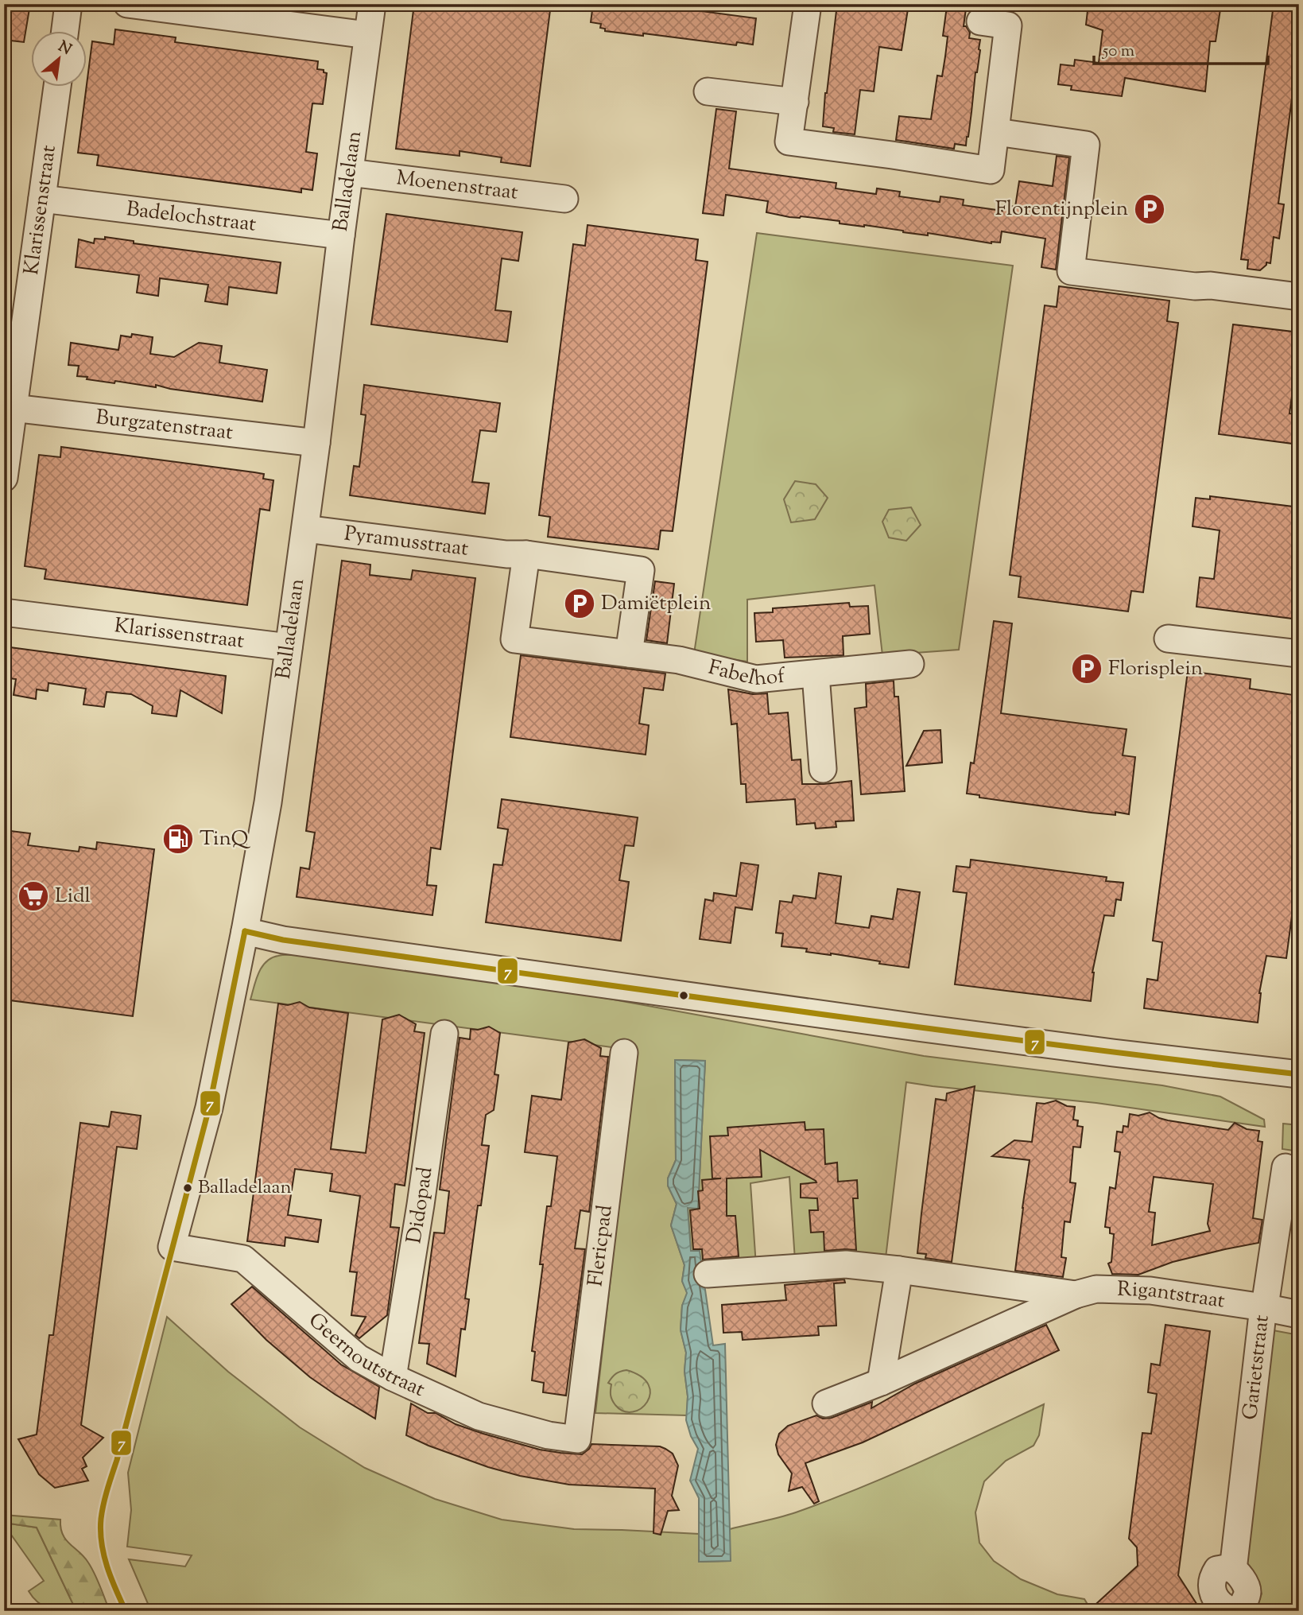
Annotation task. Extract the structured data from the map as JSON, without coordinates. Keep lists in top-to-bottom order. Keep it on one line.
{"streets":{"street":["Balladelaan","Moenenstraat","Klarissenstraat","Badelochstraat","Burgzatenstraat","Pyramusstraat","Fabelhof","Didopad","Flericpad","Rigantstraat","Geernoutstraat","Garietstraat"]},"crossings":[["Balladelaan","Moenenstraat"],["Balladelaan","Klarissenstraat"],["Balladelaan","Badelochstraat"],["Balladelaan","Burgzatenstraat"],["Balladelaan","Pyramusstraat"],["Balladelaan","Geernoutstraat"],["Klarissenstraat","Badelochstraat"],["Klarissenstraat","Burgzatenstraat"],["Didopad","Geernoutstraat"],["Flericpad","Geernoutstraat"],["Rigantstraat","Garietstraat"]],"places":{"parking":["Florentijnplein","Damiëtplein","Florisplein"],"fuel station":["TinQ"],"supermarket":["Lidl"],"other":["Balladelaan"]},"lines":["transit line 7"],"scale_bar":"50 m","north":"top right"}
